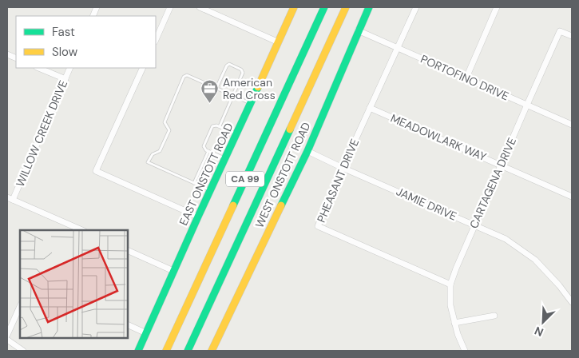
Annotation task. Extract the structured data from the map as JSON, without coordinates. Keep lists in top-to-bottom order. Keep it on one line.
{"streets":{"main road":["EAST ONSTOTT ROAD","WEST ONSTOTT ROAD","CA 99"],"street":["PORTOFINO DRIVE","WILLOW CREEK DRIVE","MEADOWLARK WAY","PHEASANT DRIVE","CARTAGENA DRIVE","JAMIE DRIVE"]},"crossings":[["PORTOFINO DRIVE","WEST ONSTOTT ROAD"],["PORTOFINO DRIVE","PHEASANT DRIVE"],["PORTOFINO DRIVE","CARTAGENA DRIVE"],["MEADOWLARK WAY","PHEASANT DRIVE"],["MEADOWLARK WAY","CARTAGENA DRIVE"],["WEST ONSTOTT ROAD","JAMIE DRIVE"],["PHEASANT DRIVE","CARTAGENA DRIVE"],["PHEASANT DRIVE","JAMIE DRIVE"],["CARTAGENA DRIVE","JAMIE DRIVE"]],"places":{"office":["American Red Cross"]},"legend":["Fast","Slow"],"north":"bottom left"}
